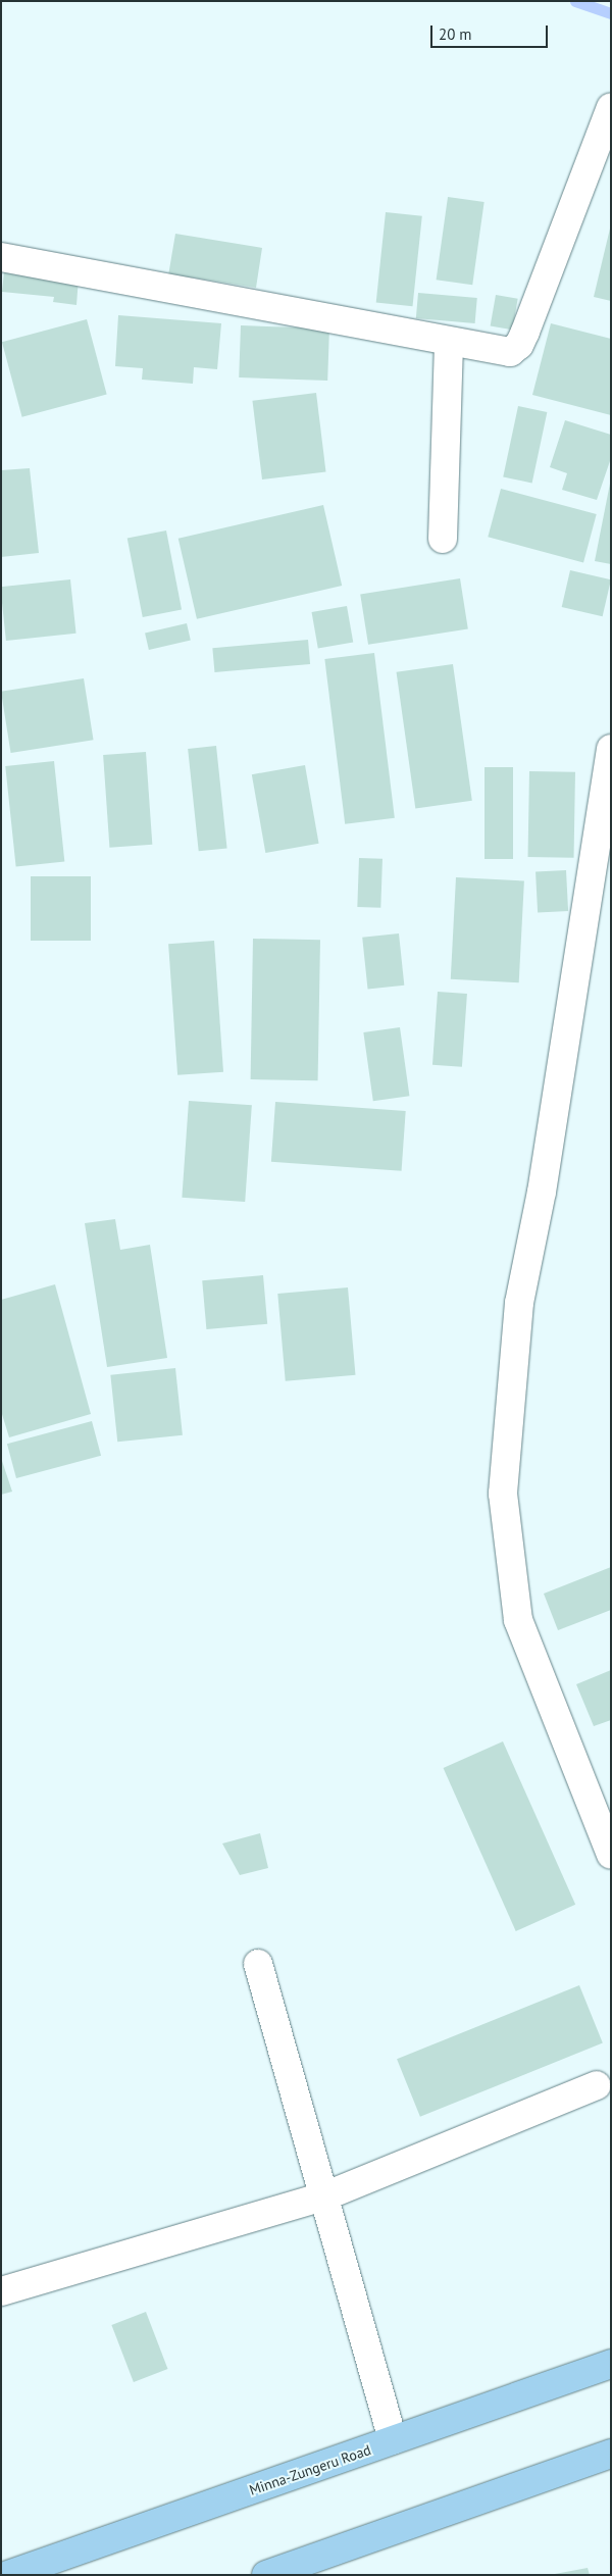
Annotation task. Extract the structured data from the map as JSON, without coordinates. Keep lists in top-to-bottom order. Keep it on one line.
{"streets":{"main road":["Minna-Zungeru Road"]},"scale_bar":"20 m"}
